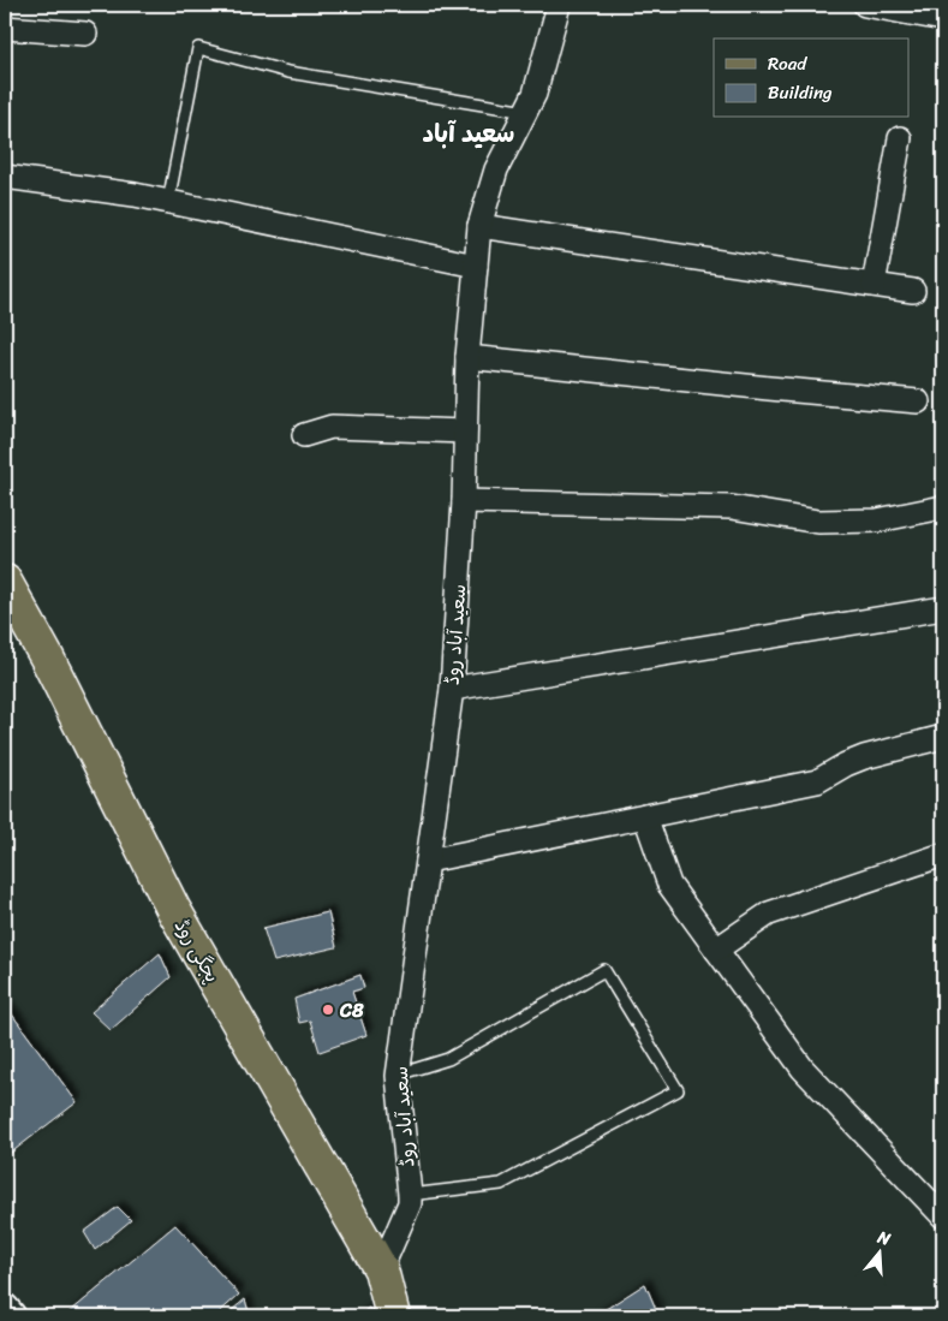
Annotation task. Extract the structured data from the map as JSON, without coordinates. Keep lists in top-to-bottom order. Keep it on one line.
{"streets":{"main road":["پجگی روڈ"],"street":["سعید آباد روڈ"]},"crossings":[["سعید آباد روڈ","پجگی روڈ"]],"districts":["سعید آباد"],"places":["C8"],"legend":["Road","Building"],"north":"top"}
